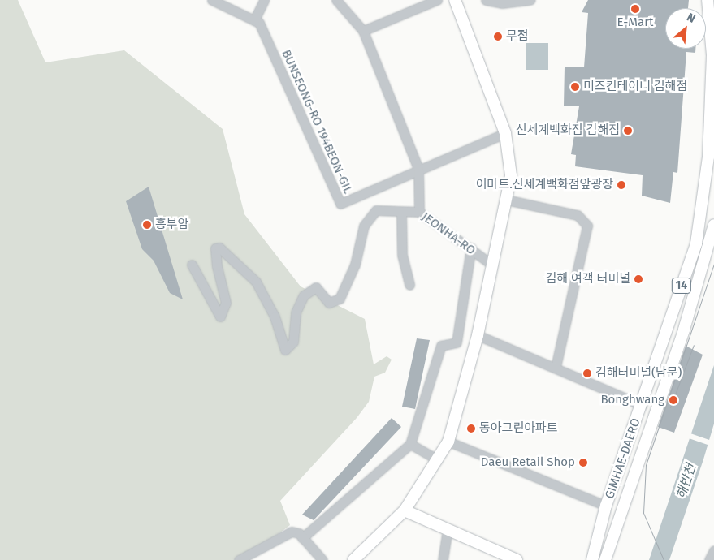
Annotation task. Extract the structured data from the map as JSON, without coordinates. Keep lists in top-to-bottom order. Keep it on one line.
{"streets":{"main road":["14","GIMHAE-DAERO"],"street":["BUNSEONG-RO 194BEON-GIL","JEONHA-RO"]},"water":["해반천"],"places":["E-Mart","무접","미즈컨테이너 김해점","신세계백화점 김해점","이마트.신세계백화점앞광장","흥부암","김해 여객 터미널","김해터미널(남문)","Bonghwang","동아그린아파트","Daeu Retail Shop"],"north":"top right"}
